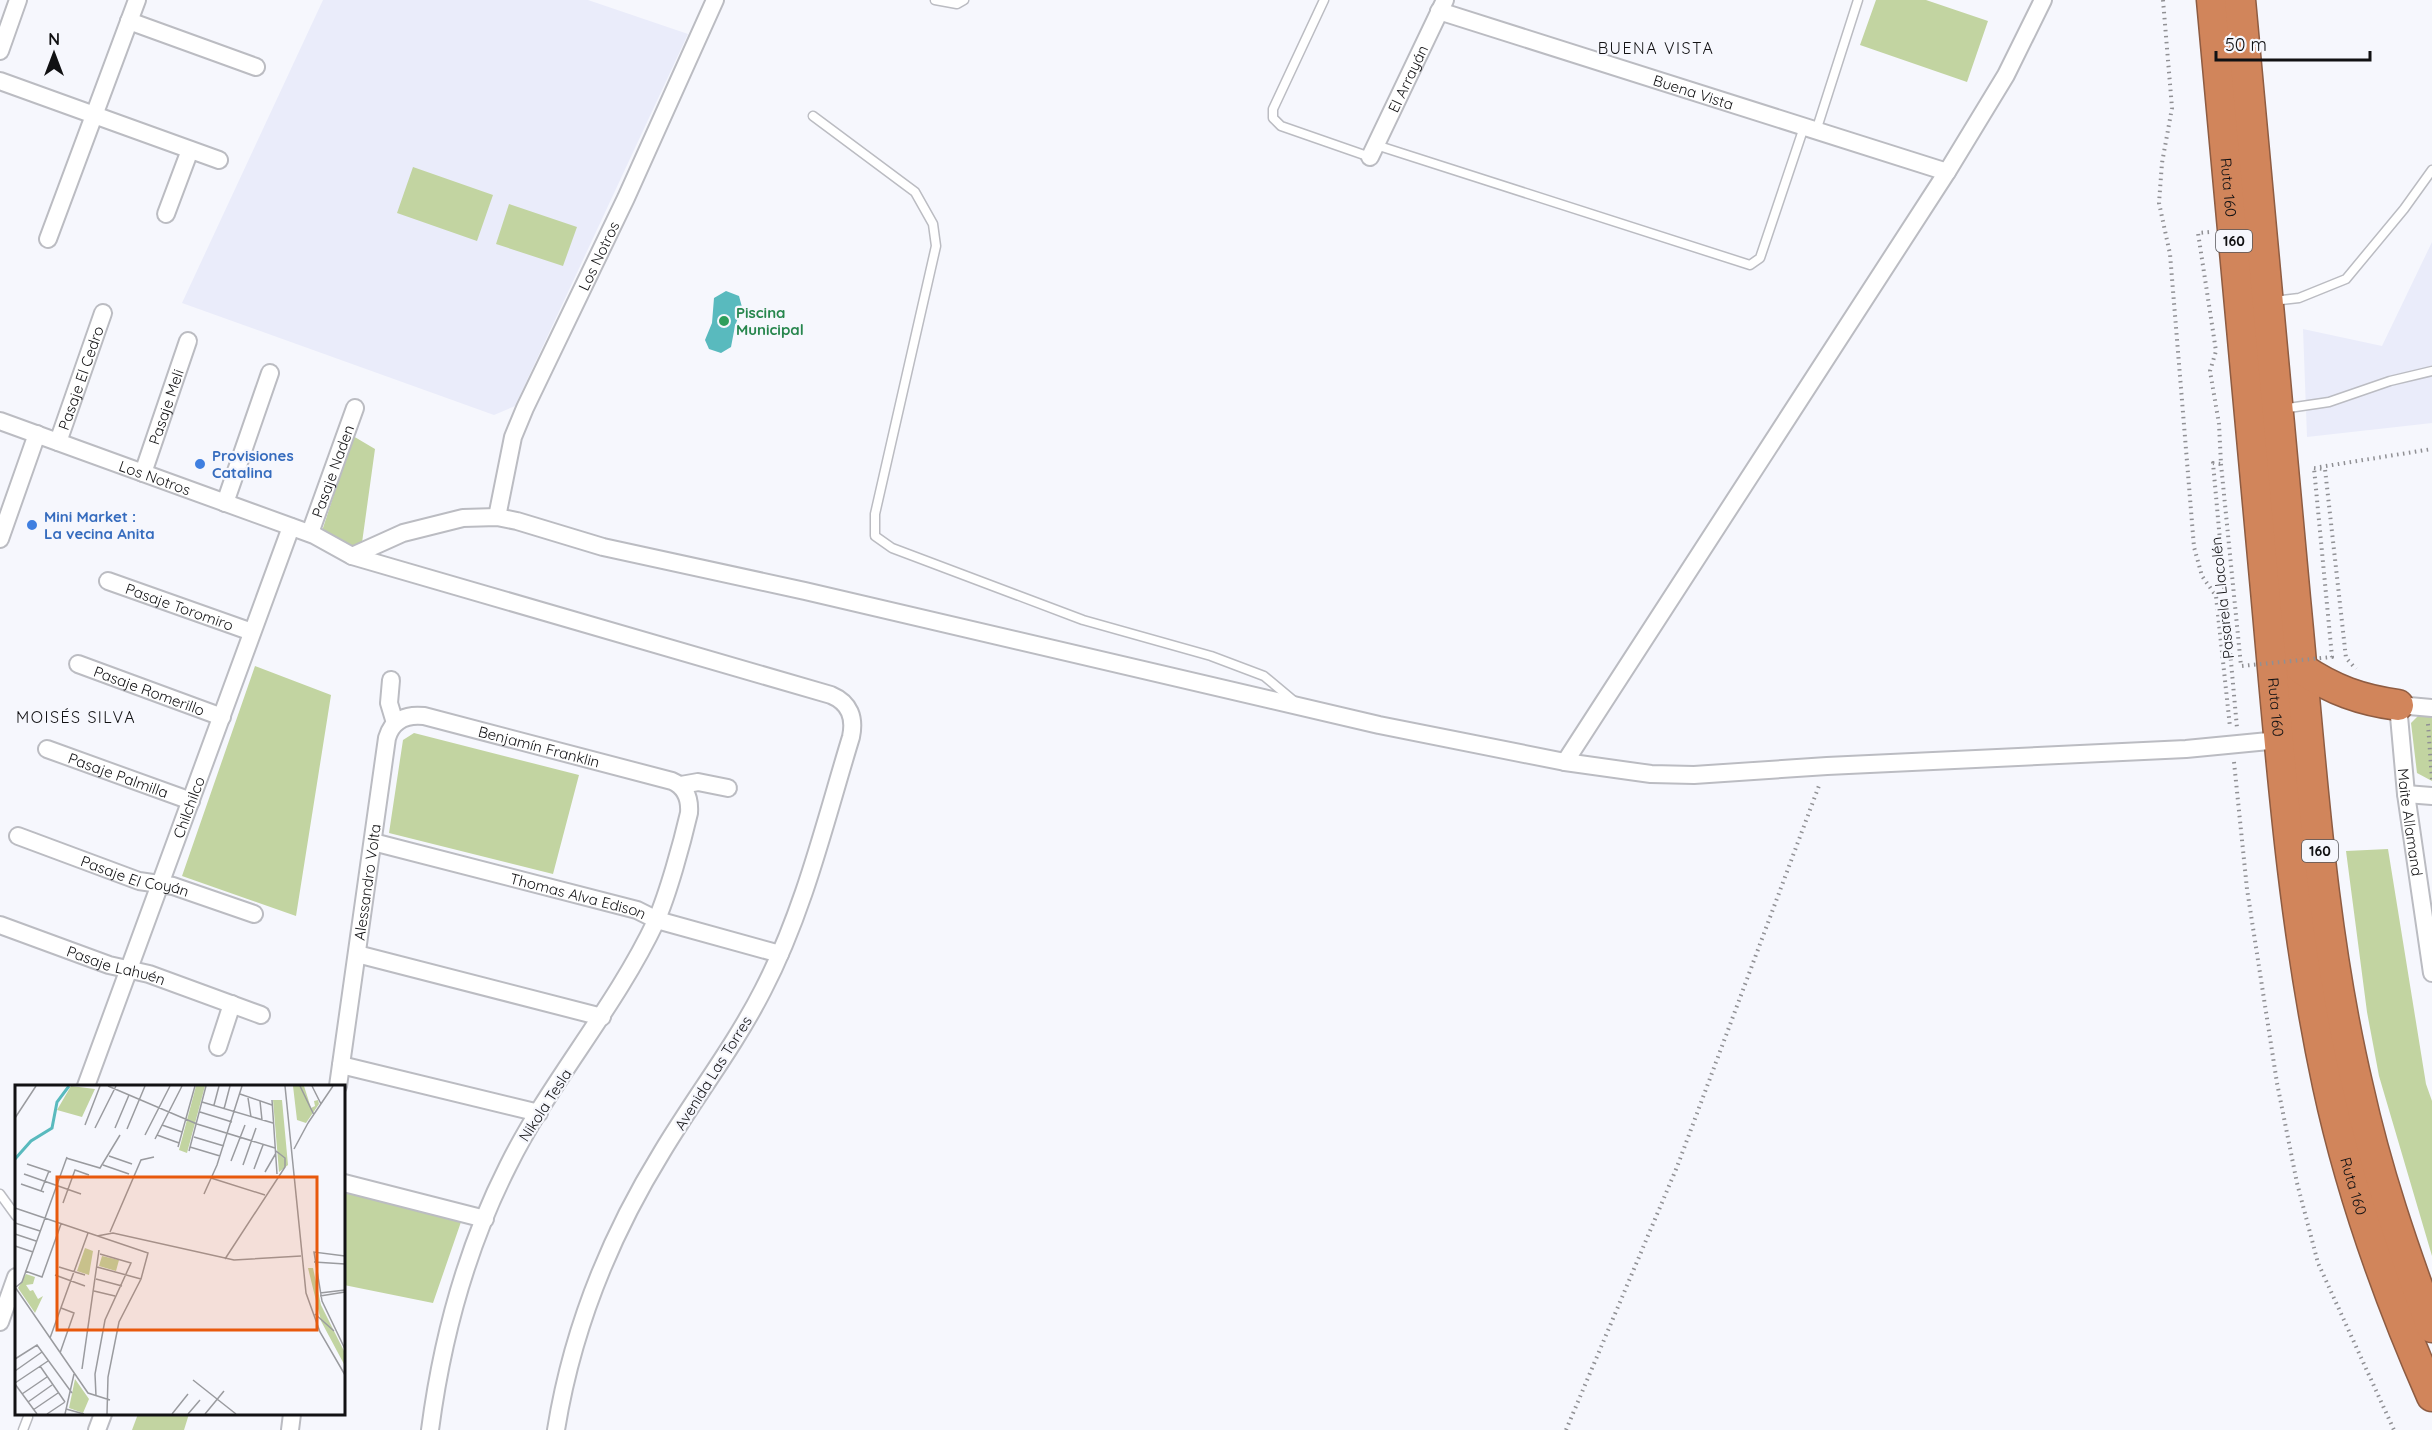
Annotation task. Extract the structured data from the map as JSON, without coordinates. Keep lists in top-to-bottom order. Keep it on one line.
{"streets":{"highway":["Ruta 160","160"],"street":["El Arrayán","Buena Vista","Los Notros","Pasaje El Cedro","Pasaje Meli","Pasaje Naden","Pasaje Toromiro","Pasaje Romerillo","Benjamín Franklin","Pasaje Palmilla","Chilchilco","Maite Allamand","Pasaje El Coyán","Alessandro Volta","Thomas Alva Edison","Pasaje Lahuén","Avenida Las Torres","Nikola Tesla"],"path":["Pasarela Llacolén"]},"crossings":[["El Arrayán","Buena Vista"],["Los Notros","Pasaje El Cedro"],["Los Notros","Pasaje Meli"],["Los Notros","Pasaje Naden"],["Los Notros","Chilchilco"],["Los Notros","Avenida Las Torres"],["Pasaje Toromiro","Chilchilco"],["Pasaje Romerillo","Chilchilco"],["Benjamín Franklin","Alessandro Volta"],["Benjamín Franklin","Nikola Tesla"],["Pasaje Palmilla","Chilchilco"],["Chilchilco","Pasaje El Coyán"],["Chilchilco","Pasaje Lahuén"],["Alessandro Volta","Thomas Alva Edison"],["Thomas Alva Edison","Avenida Las Torres"],["Thomas Alva Edison","Nikola Tesla"]],"districts":["BUENA VISTA","MOISÉS SILVA"],"places":["Piscina Municipal","Provisiones Catalina","Mini Market : La vecina Anita"],"scale_bar":"50 m","north":"top"}
